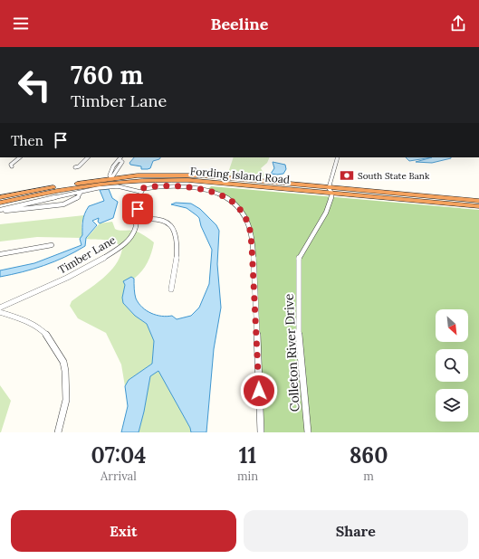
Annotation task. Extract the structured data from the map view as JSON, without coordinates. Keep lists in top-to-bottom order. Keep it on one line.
{"streets":{"highway":["Fording Island Road"],"street":["Timber Lane","Colleton River Drive"]},"crossings":[["Fording Island Road","Colleton River Drive"]],"places":{"bank":["South State Bank"]},"north":"bottom right","page":{"header":"Beeline","turn":["760 m","Timber Lane"],"then":"Then","eta":["07:04","Arrival","11","min","860","m"],"buttons":["Exit","Share"]}}
